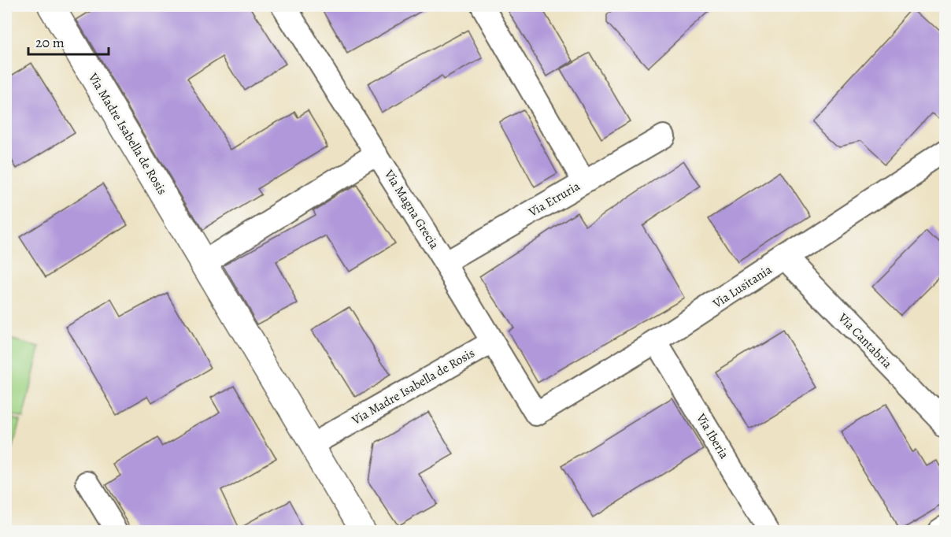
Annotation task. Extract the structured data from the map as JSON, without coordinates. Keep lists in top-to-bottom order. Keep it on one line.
{"streets":{"street":["Via Madre Isabella de Rosis","Via Etruria","Via Magna Grecia","Via Lusitania","Via Cantabria","Via Iberia"]},"crossings":[["Via Madre Isabella de Rosis","Via Magna Grecia"],["Via Etruria","Via Magna Grecia"],["Via Magna Grecia","Via Lusitania"],["Via Lusitania","Via Cantabria"],["Via Lusitania","Via Iberia"]],"scale_bar":"20 m"}
